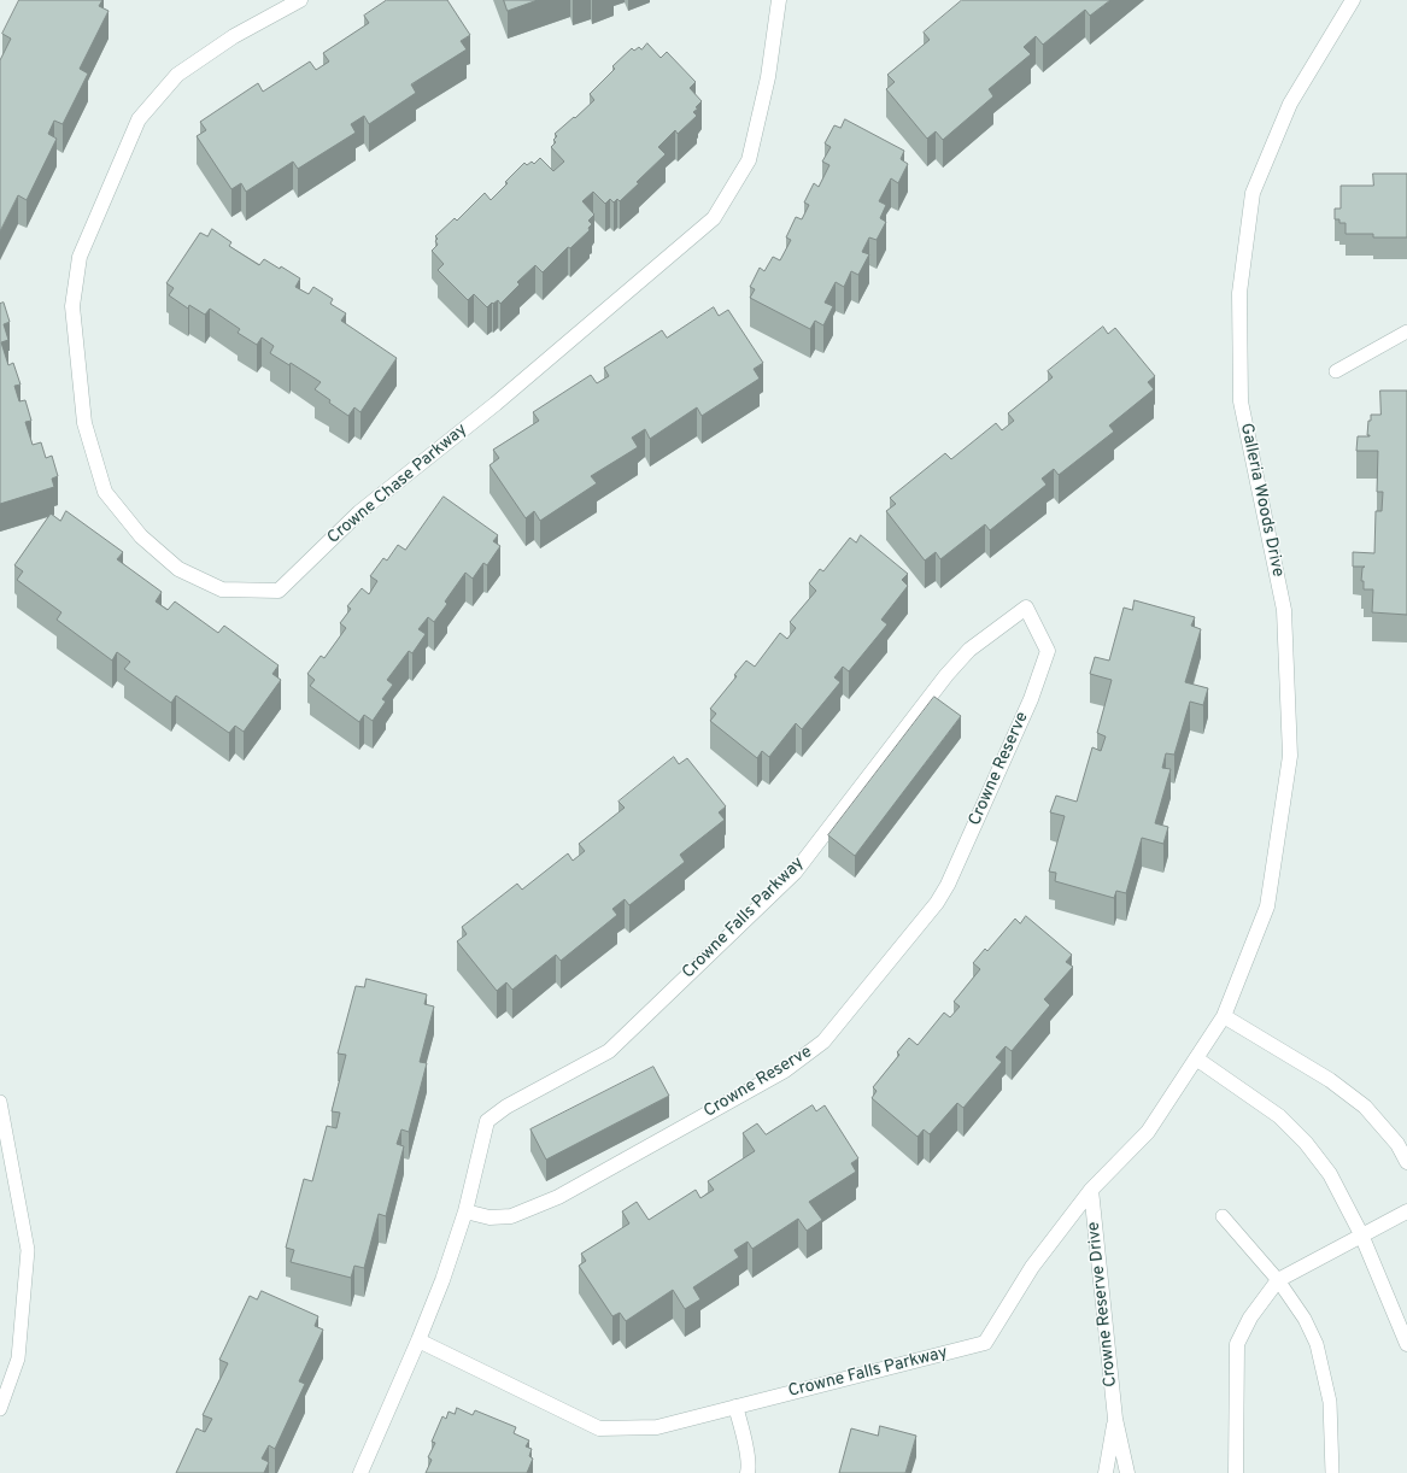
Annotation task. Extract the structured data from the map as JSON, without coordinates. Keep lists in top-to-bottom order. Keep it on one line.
{"streets":{"street":["Crowne Chase Parkway","Galleria Woods Drive","Crowne Reserve","Crowne Falls Parkway","Crowne Reserve Drive"]},"crossings":[["Galleria Woods Drive","Crowne Falls Parkway"],["Crowne Reserve","Crowne Falls Parkway"],["Crowne Falls Parkway","Crowne Reserve Drive"]]}
